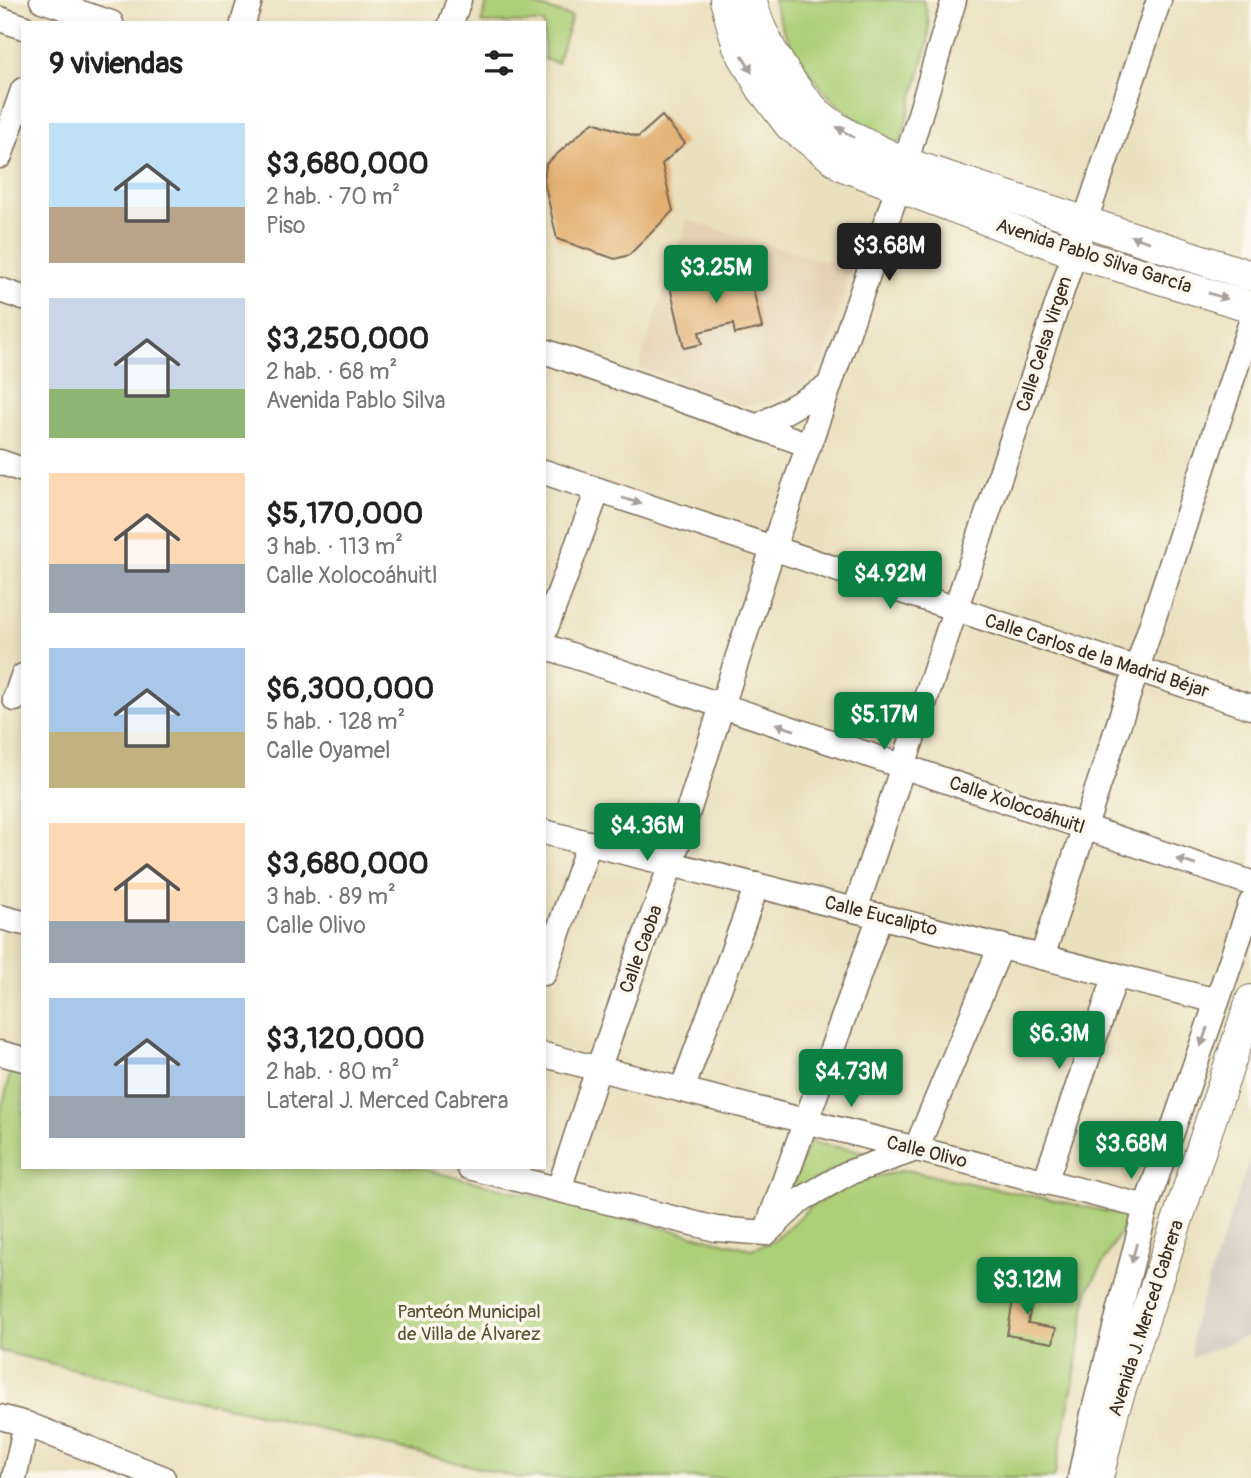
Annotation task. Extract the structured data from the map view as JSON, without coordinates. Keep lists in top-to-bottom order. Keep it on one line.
{"streets":{"main road":["Avenida Pablo Silva García","Avenida J. Merced Cabrera"],"street":["Calle Celsa Virgen","Calle Carlos de la Madrid Béjar","Calle Xolocoáhuitl","Calle Eucalipto","Calle Caoba","Calle Olivo"]},"crossings":[["Avenida Pablo Silva García","Calle Celsa Virgen"],["Avenida Pablo Silva García","Calle Caoba"],["Calle Celsa Virgen","Calle Carlos de la Madrid Béjar"],["Calle Celsa Virgen","Calle Xolocoáhuitl"],["Calle Celsa Virgen","Calle Eucalipto"],["Calle Carlos de la Madrid Béjar","Calle Caoba"],["Calle Xolocoáhuitl","Calle Caoba"],["Calle Eucalipto","Calle Caoba"],["Calle Caoba","Calle Olivo"]],"one_way":["Calle Xolocoáhuitl"],"parks":["Panteón Municipal de Villa de Álvarez"],"page":{"heading":"9 viviendas","list":[{"name":"$3,680,000","note":"2 hab. · 70 m² · Piso"},{"name":"$3,250,000","note":"2 hab. · 68 m² · Avenida Pablo Silva"},{"name":"$5,170,000","note":"3 hab. · 113 m² · Calle Xolocoáhuitl"},{"name":"$6,300,000","note":"5 hab. · 128 m² · Calle Oyamel"},{"name":"$3,680,000","note":"3 hab. · 89 m² · Calle Olivo"},{"name":"$3,120,000","note":"2 hab. · 80 m² · Lateral J. Merced Cabrera"}],"price":["$3.68M","$3.25M","$4.92M","$5.17M","$4.36M","$6.3M","$4.73M","$3.68M","$3.12M"]}}
